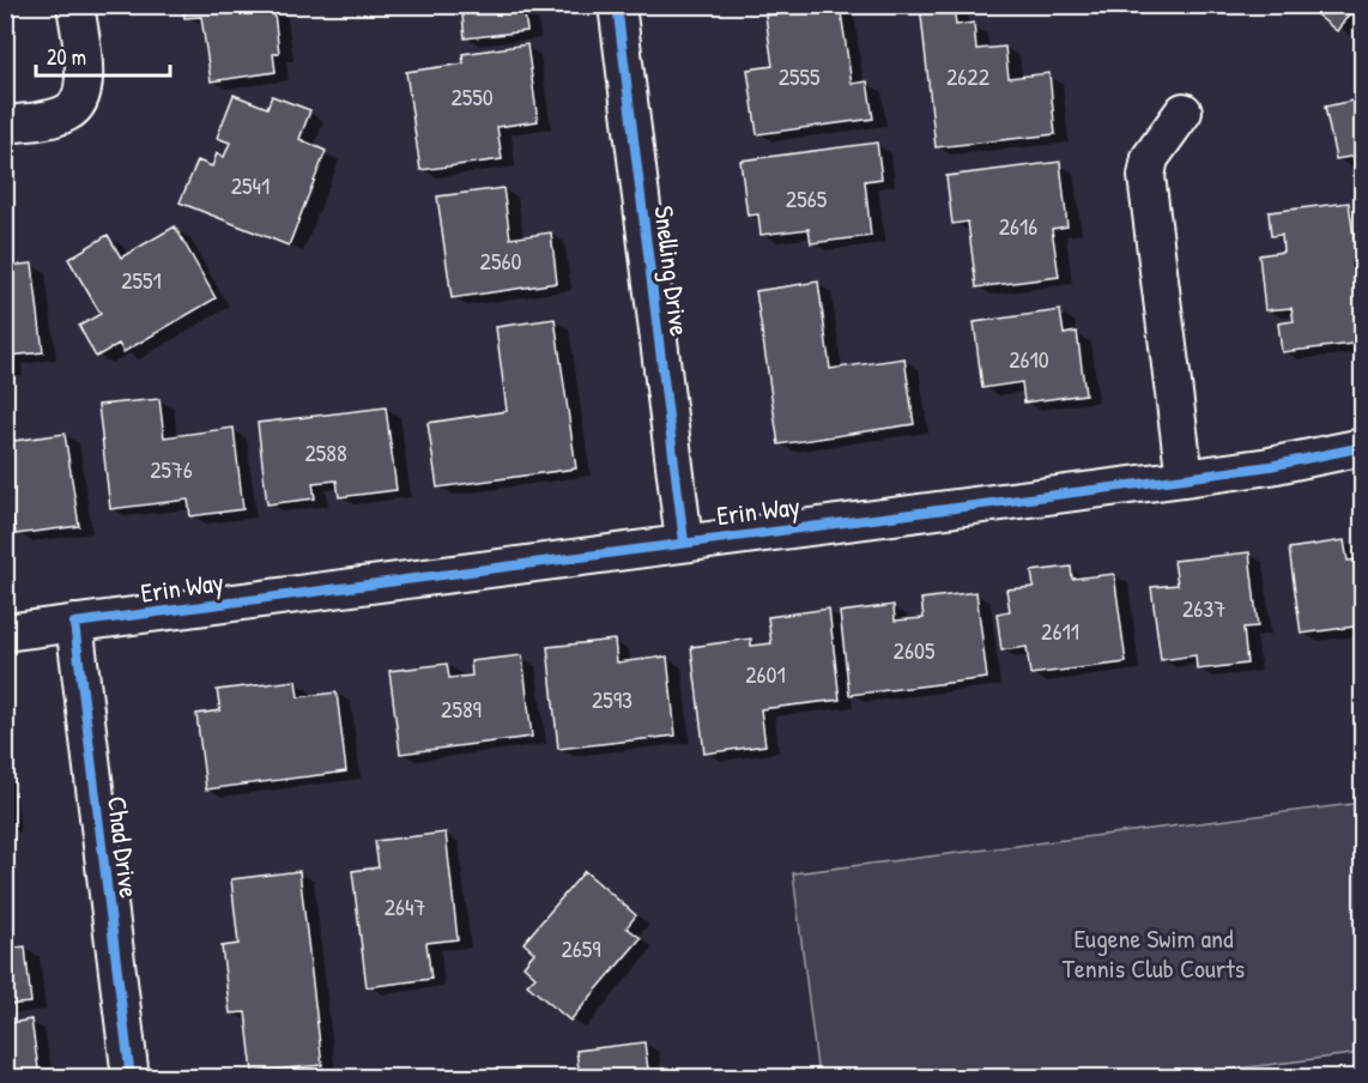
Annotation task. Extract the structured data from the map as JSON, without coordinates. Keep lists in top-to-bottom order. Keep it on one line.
{"streets":{"street":["Snelling Drive","Erin Way","Chad Drive"]},"crossings":[["Snelling Drive","Erin Way"],["Erin Way","Chad Drive"]],"parks":["Eugene Swim and Tennis Club Courts"],"house_numbers":["2555","2622","2550","2541","2565","2616","2560","2551","2610","2588","2576","2637","2611","2605","2601","2593","2589","2647","2659"],"scale_bar":"20 m"}
